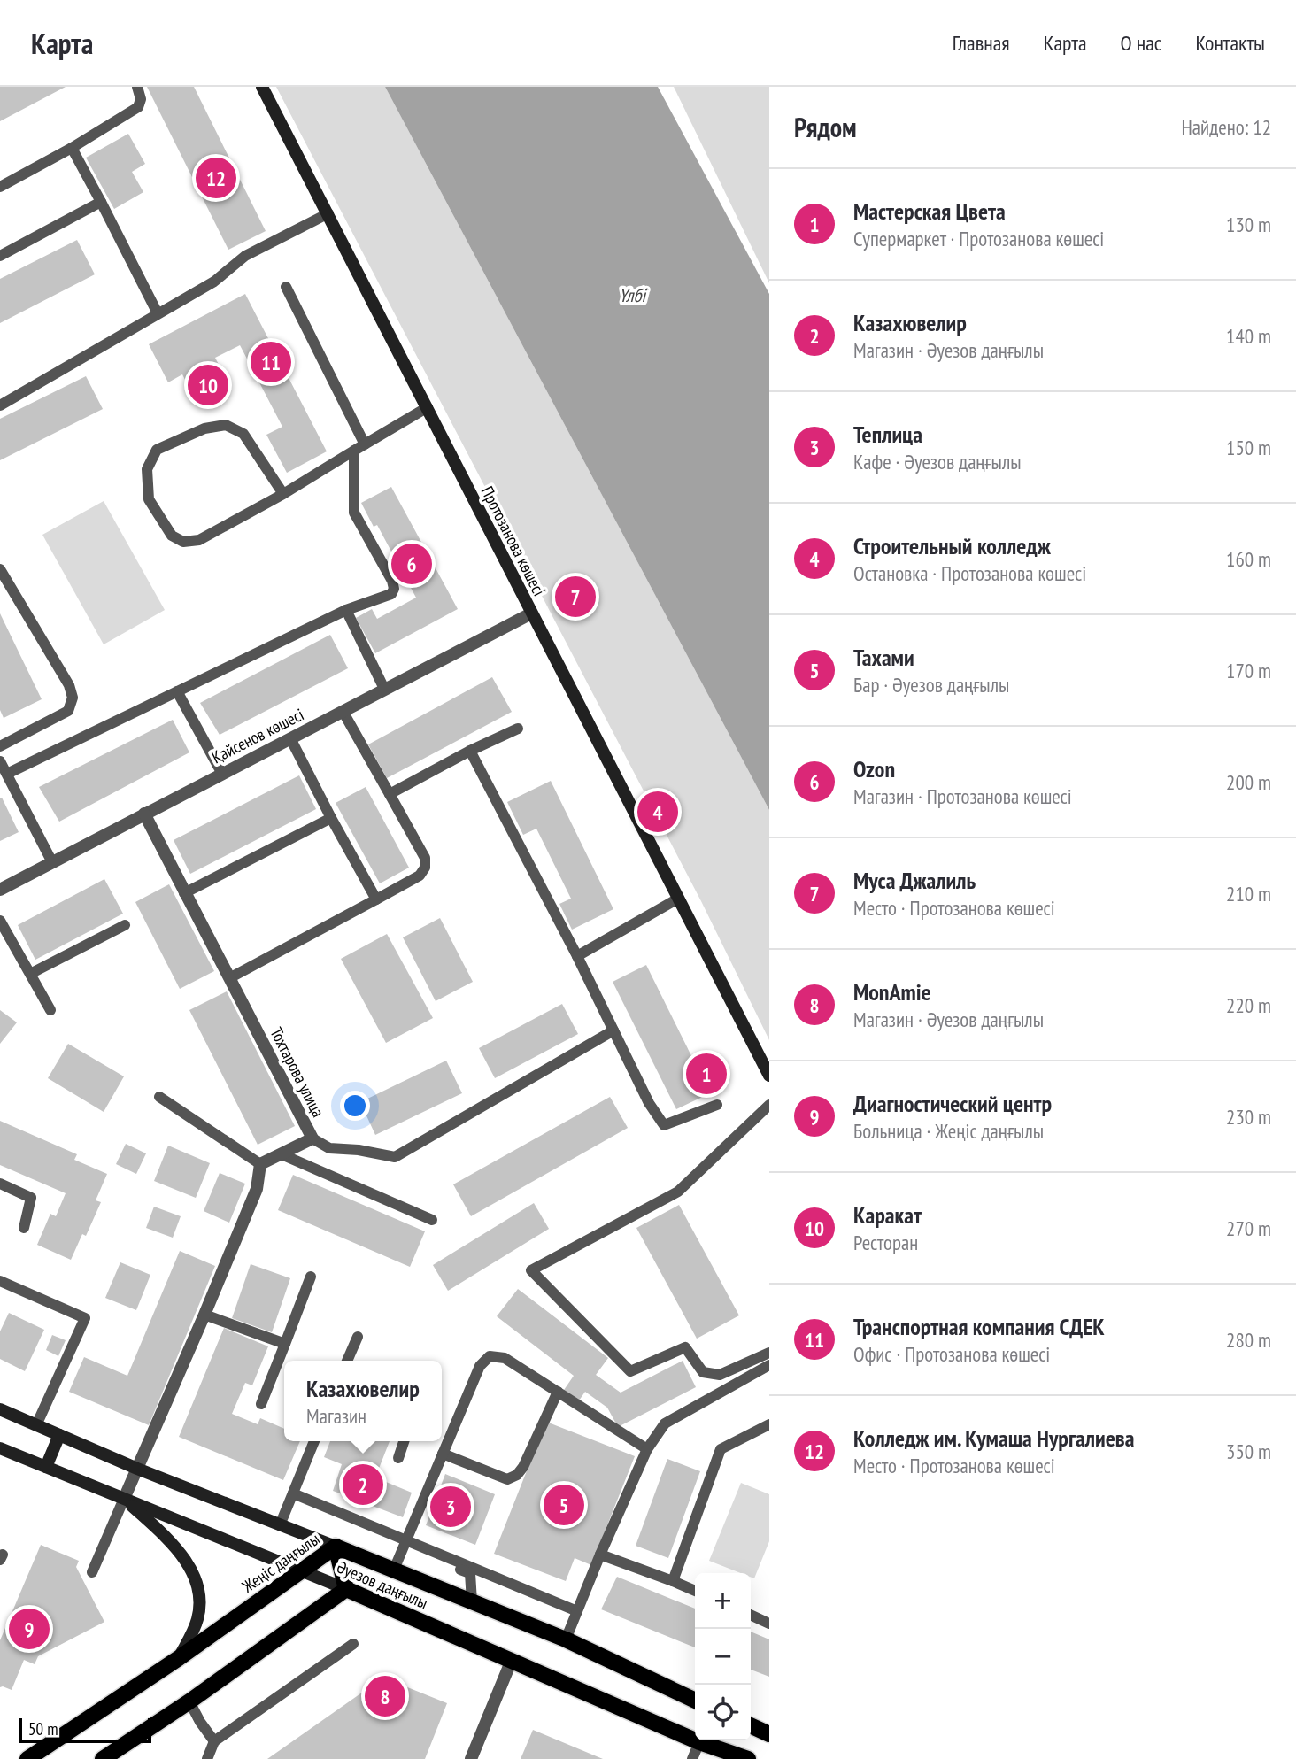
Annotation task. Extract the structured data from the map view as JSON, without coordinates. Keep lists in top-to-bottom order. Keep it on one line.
{"streets":{"main road":["Протозанова көшесі","Жеңіс даңғылы","Әуезов даңғылы"],"street":["Қайсенов көшесі","Тохтарова улица"]},"crossings":[["Протозанова көшесі","Қайсенов көшесі"],["Қайсенов көшесі","Тохтарова улица"],["Жеңіс даңғылы","Әуезов даңғылы"]],"water":["Үлбі"],"scale_bar":"50 m","page":{"header":"Карта","nav":["Главная","Карта","О нас","Контакты"],"heading":["Рядом","Найдено: 12"],"pins":["12","11","10","6","7","4","1","2","5","3","9","8"],"list":[{"mark":"1","name":"Мастерская Цвета","note":"Супермаркет · Протозанова көшесі","value":"130 m"},{"mark":"2","name":"Казахювелир","note":"Магазин · Әуезов даңғылы","value":"140 m"},{"mark":"3","name":"Теплица","note":"Кафе · Әуезов даңғылы","value":"150 m"},{"mark":"4","name":"Строительный колледж","note":"Остановка · Протозанова көшесі","value":"160 m"},{"mark":"5","name":"Тахами","note":"Бар · Әуезов даңғылы","value":"170 m"},{"mark":"6","name":"Ozon","note":"Магазин · Протозанова көшесі","value":"200 m"},{"mark":"7","name":"Муса Джалиль","note":"Место · Протозанова көшесі","value":"210 m"},{"mark":"8","name":"MonAmie","note":"Магазин · Әуезов даңғылы","value":"220 m"},{"mark":"9","name":"Диагностический центр","note":"Больница · Жеңіс даңғылы","value":"230 m"},{"mark":"10","name":"Каракат","note":"Ресторан","value":"270 m"},{"mark":"11","name":"Транспортная компания СДЕК","note":"Офис · Протозанова көшесі","value":"280 m"},{"mark":"12","name":"Колледж им. Кумаша Нургалиева","note":"Место · Протозанова көшесі","value":"350 m"}],"popup":["Казахювелир","Магазин"],"map_buttons":["+","−"],"scale":"50 m"}}
